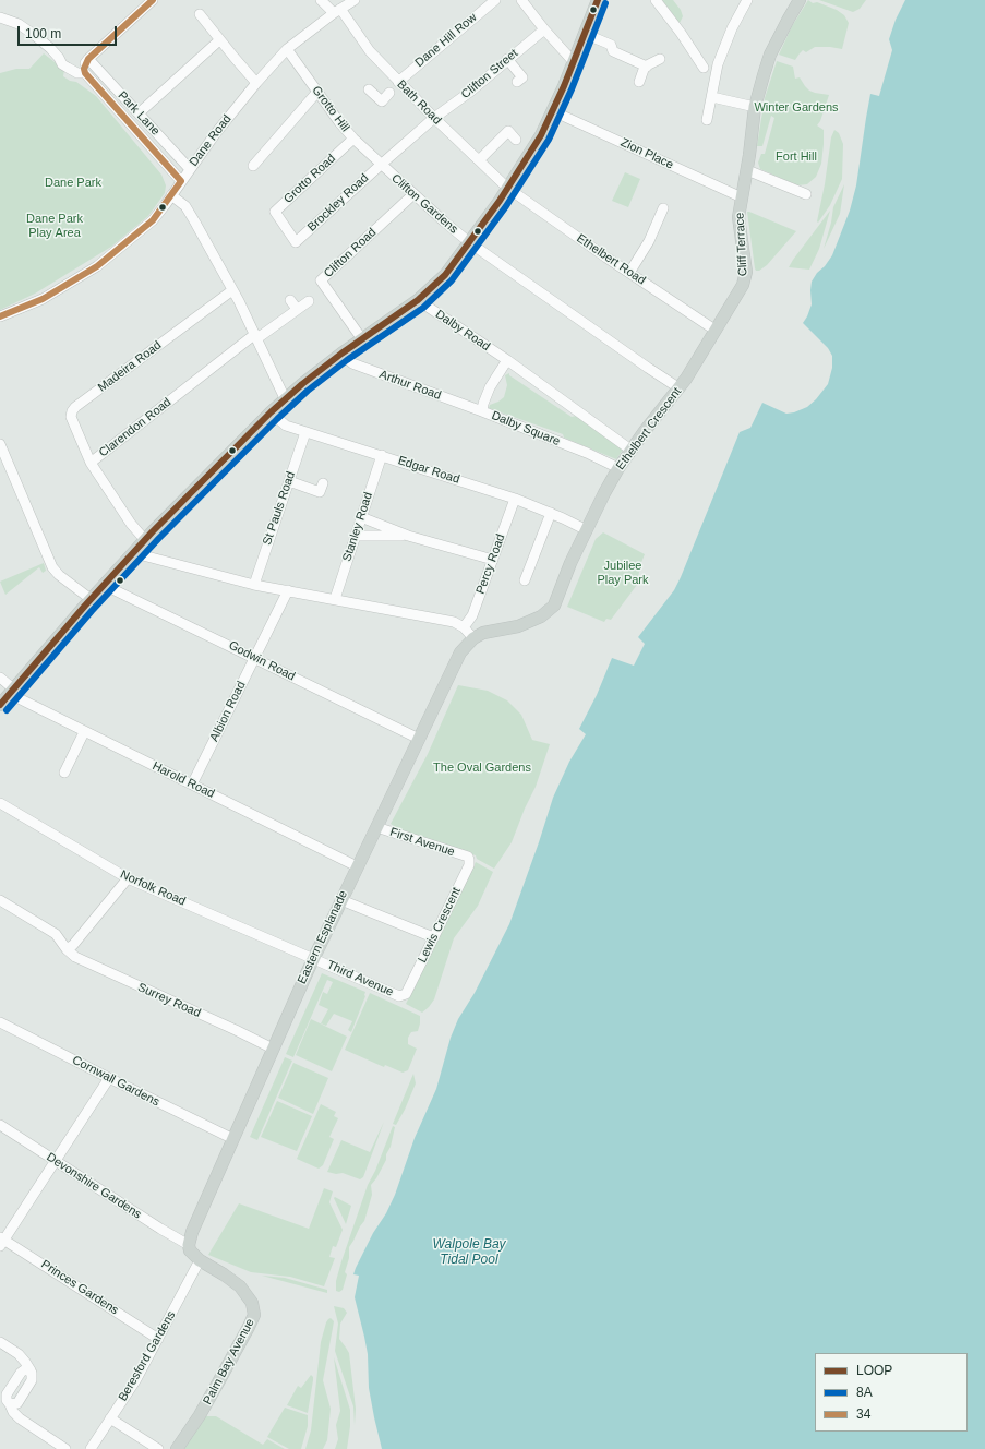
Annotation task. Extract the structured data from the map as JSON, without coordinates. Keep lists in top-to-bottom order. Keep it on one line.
{"streets":{"main road":["Cliff Terrace","Ethelbert Crescent","Eastern Esplanade","Palm Bay Avenue"],"street":["Dane Hill Row","Clifton Street","Bath Road","Grotto Hill","Park Lane","Dane Road","Zion Place","Grotto Road","Brockley Road","Clifton Gardens","Clifton Road","Ethelbert Road","Dalby Road","Madeira Road","Arthur Road","Clarendon Road","Dalby Square","Edgar Road","St Pauls Road","Stanley Road","Percy Road","Godwin Road","Albion Road","Harold Road","First Avenue","Norfolk Road","Lewis Crescent","Third Avenue","Surrey Road","Cornwall Gardens","Devonshire Gardens","Princes Gardens","Beresford Gardens"]},"crossings":[["Dane Hill Row","Bath Road"],["Clifton Street","Bath Road"],["Clifton Street","Grotto Hill"],["Clifton Street","Brockley Road"],["Clifton Street","Clifton Gardens"],["Bath Road","Dane Road"],["Bath Road","Ethelbert Road"],["Grotto Hill","Dane Road"],["Grotto Hill","Grotto Road"],["Grotto Hill","Brockley Road"],["Grotto Hill","Clifton Gardens"],["Park Lane","Dane Road"],["Zion Place","Cliff Terrace"],["Grotto Road","Brockley Road"],["Brockley Road","Clifton Gardens"],["Clifton Gardens","Clifton Road"],["Clifton Gardens","Ethelbert Crescent"],["Cliff Terrace","Ethelbert Crescent"],["Ethelbert Road","Ethelbert Crescent"],["Dalby Road","Dalby Square"],["Madeira Road","Clarendon Road"],["Arthur Road","Dalby Square"],["Dalby Square","Ethelbert Crescent"],["Ethelbert Crescent","Edgar Road"],["Ethelbert Crescent","Eastern Esplanade"],["Edgar Road","St Pauls Road"],["Edgar Road","Stanley Road"],["Edgar Road","Percy Road"],["Godwin Road","Albion Road"],["Godwin Road","Eastern Esplanade"],["Albion Road","Harold Road"],["Harold Road","Eastern Esplanade"],["First Avenue","Lewis Crescent"],["First Avenue","Eastern Esplanade"],["Norfolk Road","Eastern Esplanade"],["Norfolk Road","Third Avenue"],["Lewis Crescent","Third Avenue"],["Eastern Esplanade","Third Avenue"],["Eastern Esplanade","Surrey Road"],["Eastern Esplanade","Cornwall Gardens"],["Eastern Esplanade","Devonshire Gardens"],["Eastern Esplanade","Palm Bay Avenue"],["Devonshire Gardens","Palm Bay Avenue"],["Princes Gardens","Beresford Gardens"],["Beresford Gardens","Palm Bay Avenue"]],"water":["Walpole Bay Tidal Pool"],"parks":["Winter Gardens","Fort Hill","Dane Park","Dane Park Play Area","Jubilee Play Park","The Oval Gardens"],"lines":["transit line LOOP","transit line 34","transit line 8A"],"legend":["LOOP","8A","34"],"scale_bar":"100 m"}
